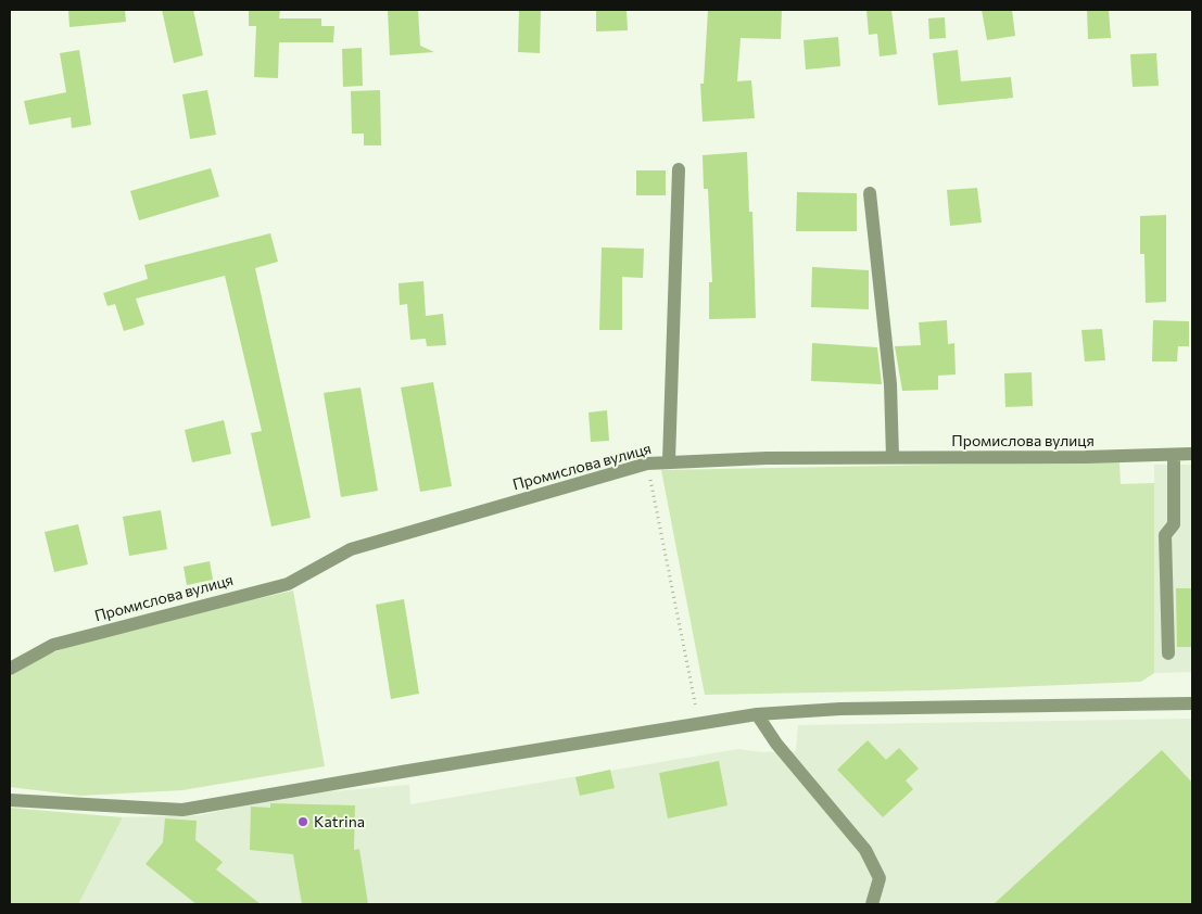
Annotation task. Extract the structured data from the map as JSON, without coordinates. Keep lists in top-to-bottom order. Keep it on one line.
{"streets":{"street":["Промислова вулиця"]},"places":["Katrina"]}
